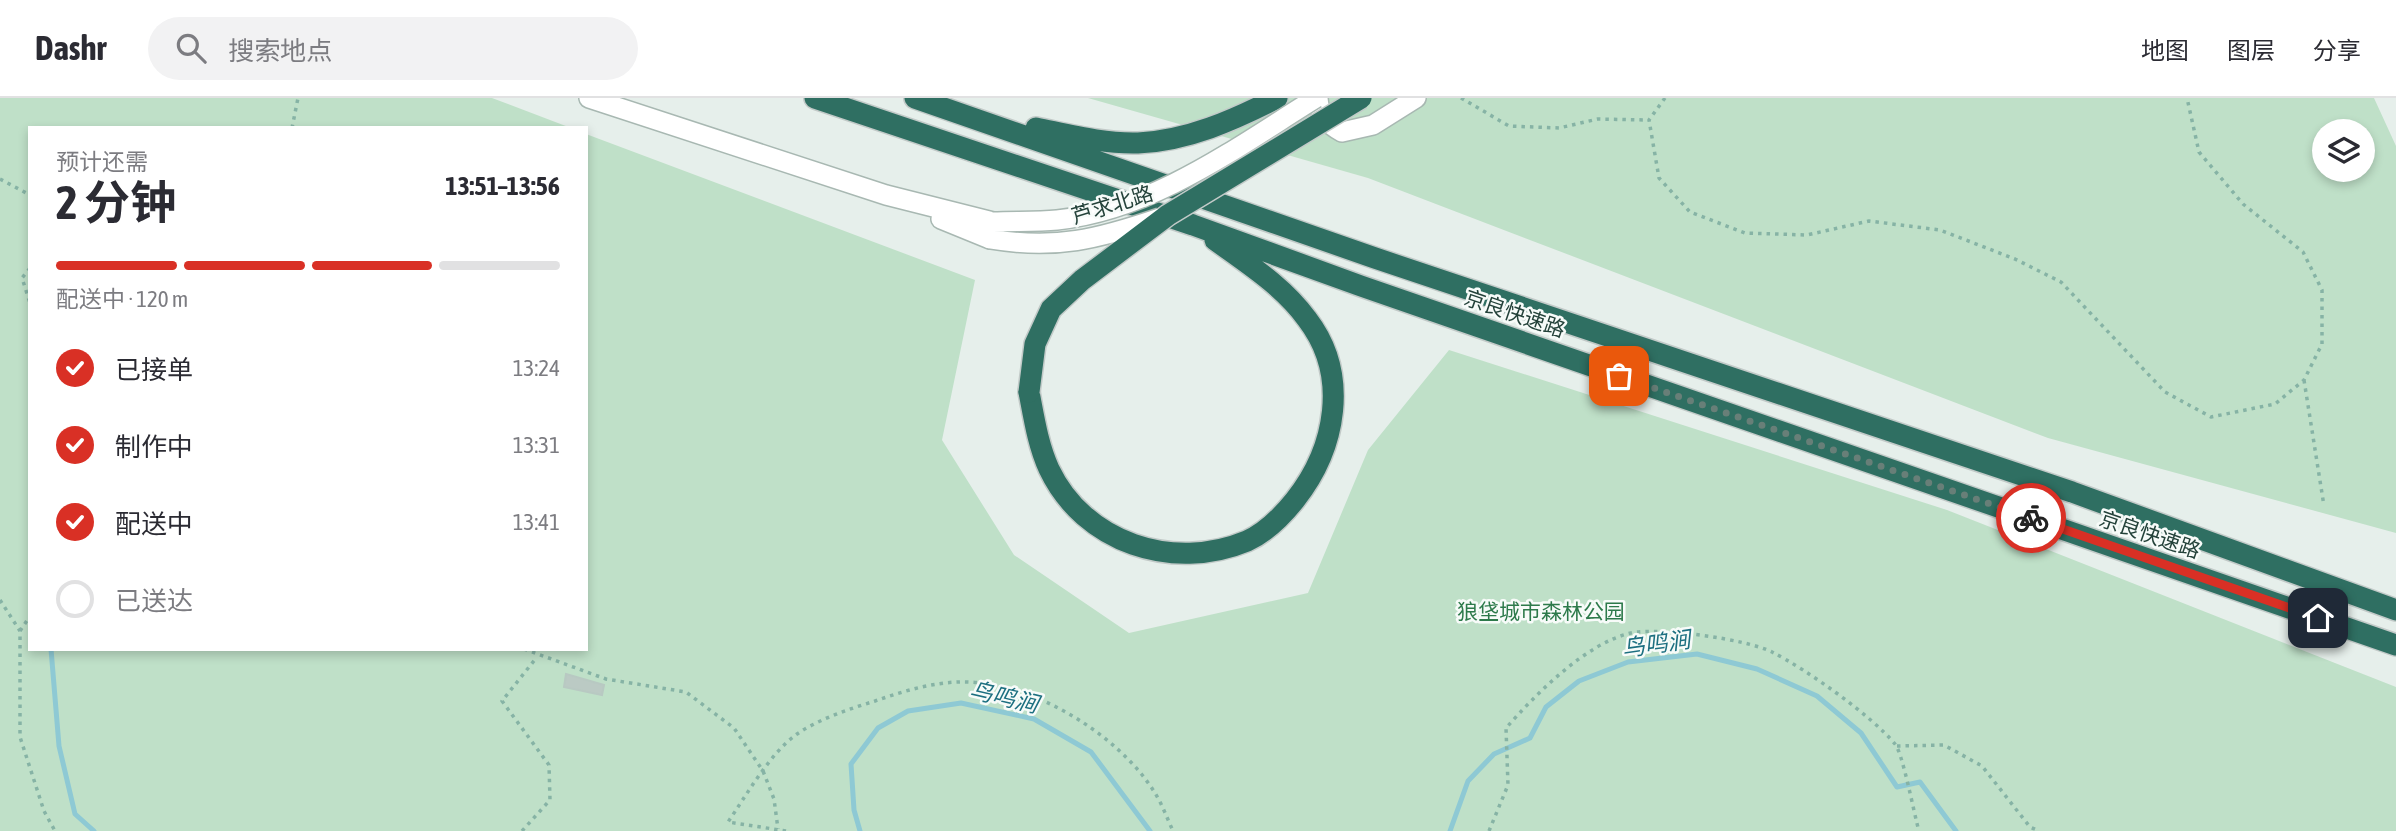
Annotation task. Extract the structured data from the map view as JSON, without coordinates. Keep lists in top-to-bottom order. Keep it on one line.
{"streets":{"highway":["京良快速路"],"street":["芦求北路"]},"water":["鸟鸣涧"],"parks":["狼垡城市森林公园"],"page":{"header":"Dashr","search":"搜索地点","nav":["地图","图层","分享"],"heading":["2 分钟","预计还需","13:51–13:56"],"bar":"配送中 · 120 m","list":[["已接单","13:24"],["制作中","13:31"],["配送中","13:41"],"已送达"]}}
